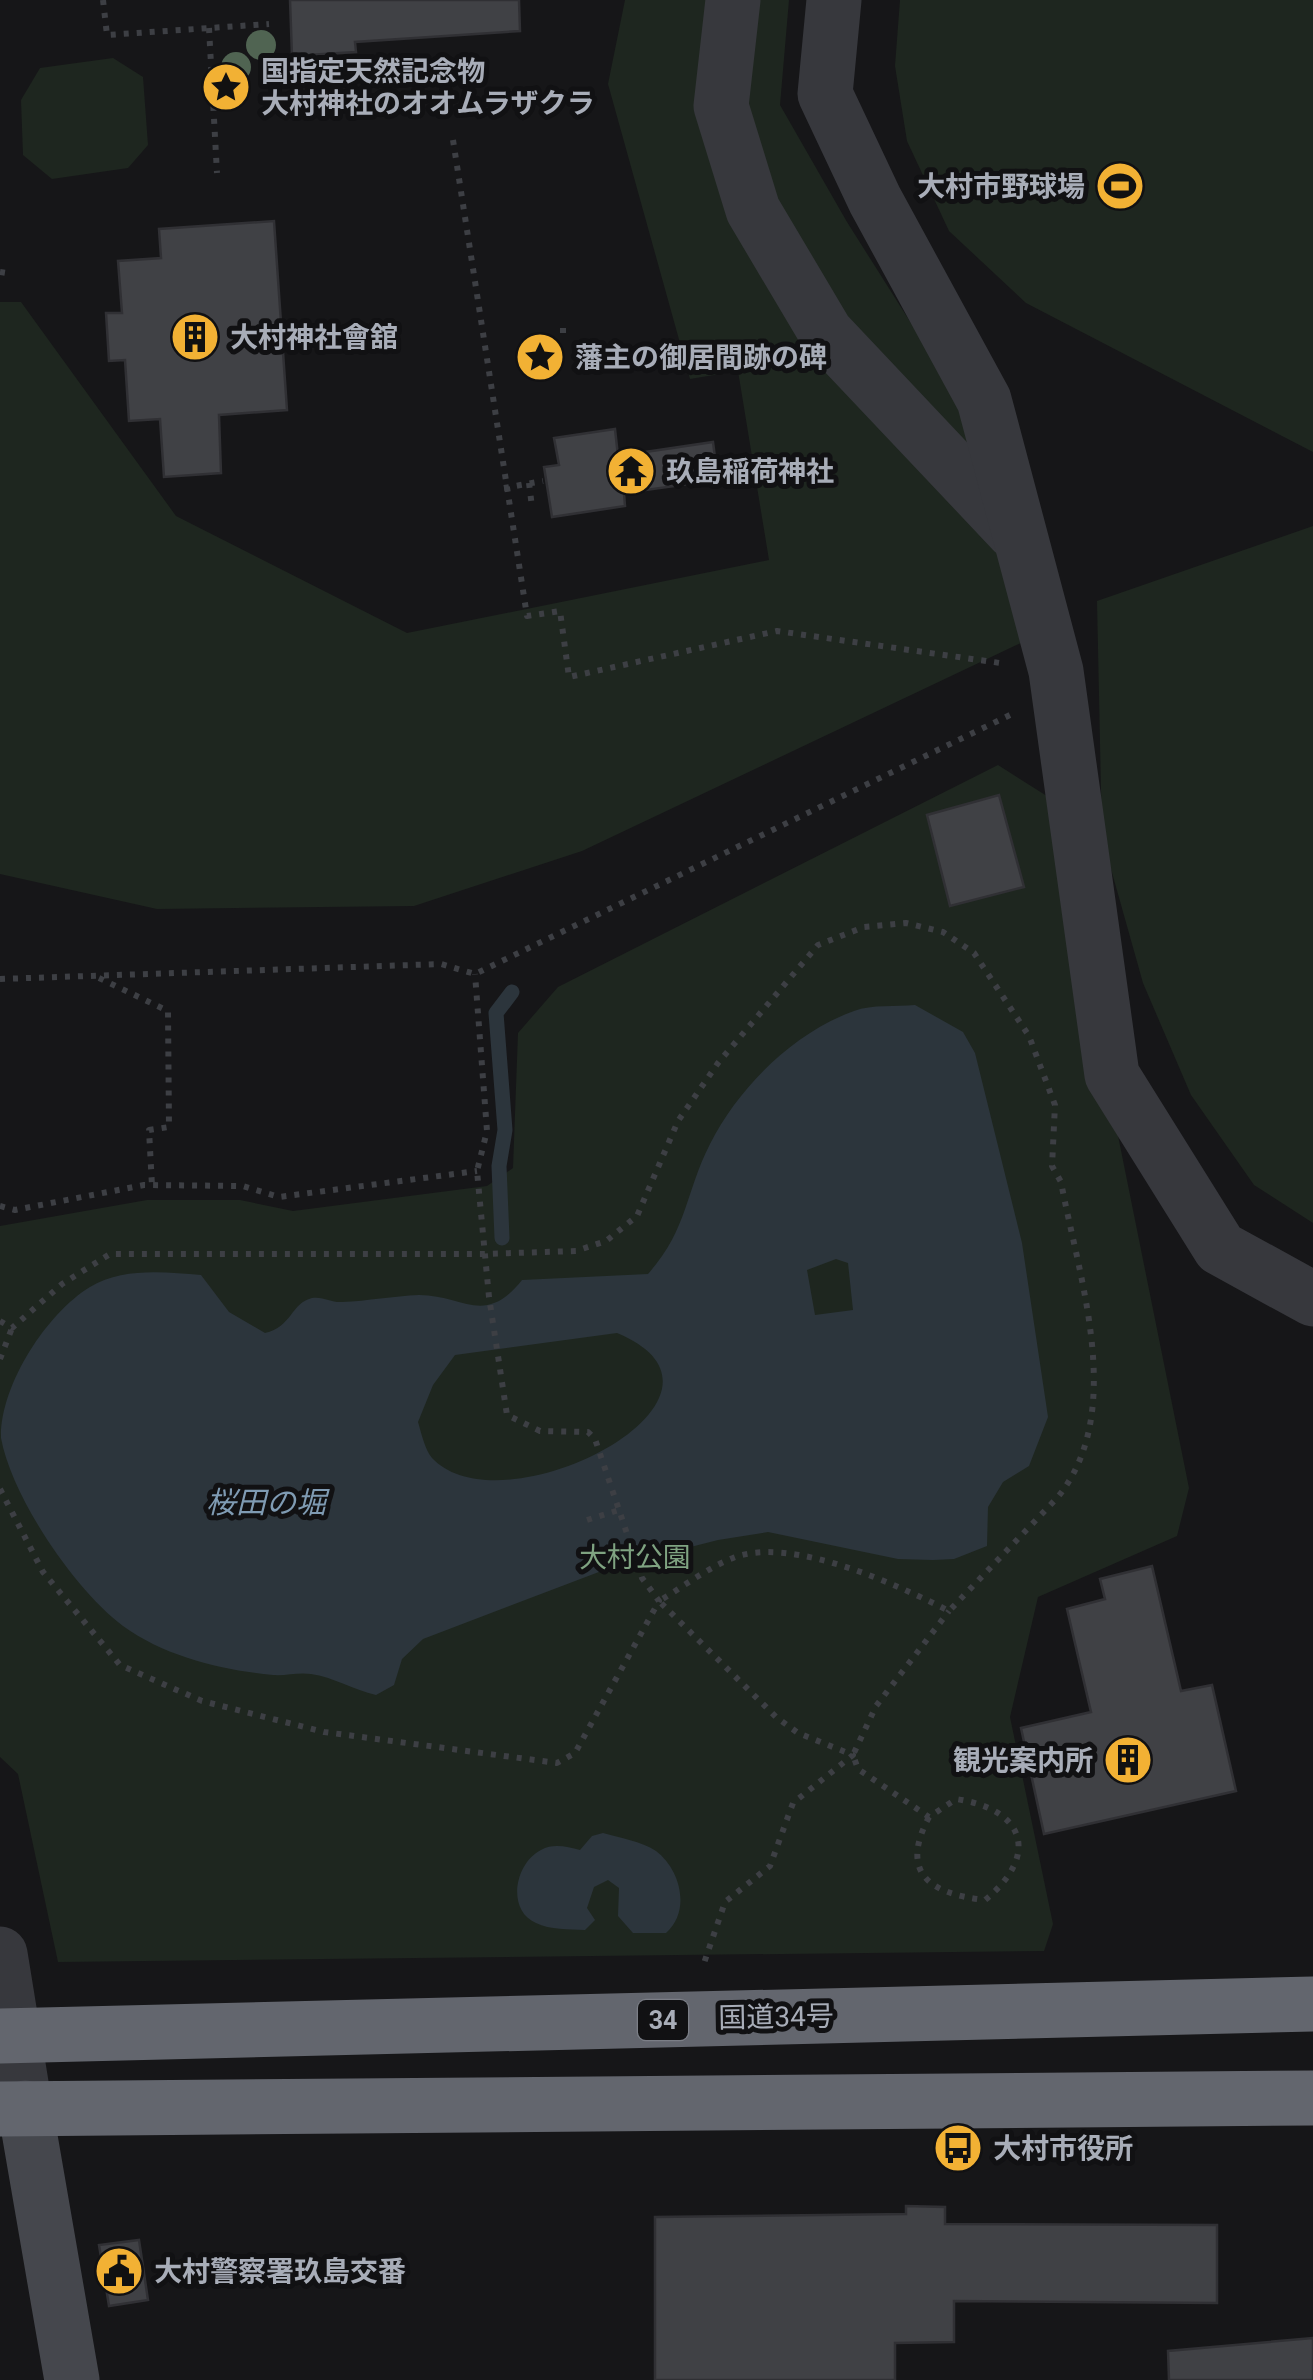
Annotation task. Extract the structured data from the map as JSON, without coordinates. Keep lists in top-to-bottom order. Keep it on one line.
{"streets":{"highway":["国道34号","34"]},"water":["桜田の堀"],"parks":["大村公園"],"places":{"place":["国指定天然記念物 大村神社のオオムラザクラ","藩主の御居間跡の碑"],"sports":["大村市野球場"],"building":["大村神社會舘","観光案内所"],"temple":["玖島稲荷神社"],"bus stop":["大村市役所"],"public building":["大村警察署玖島交番"]}}
